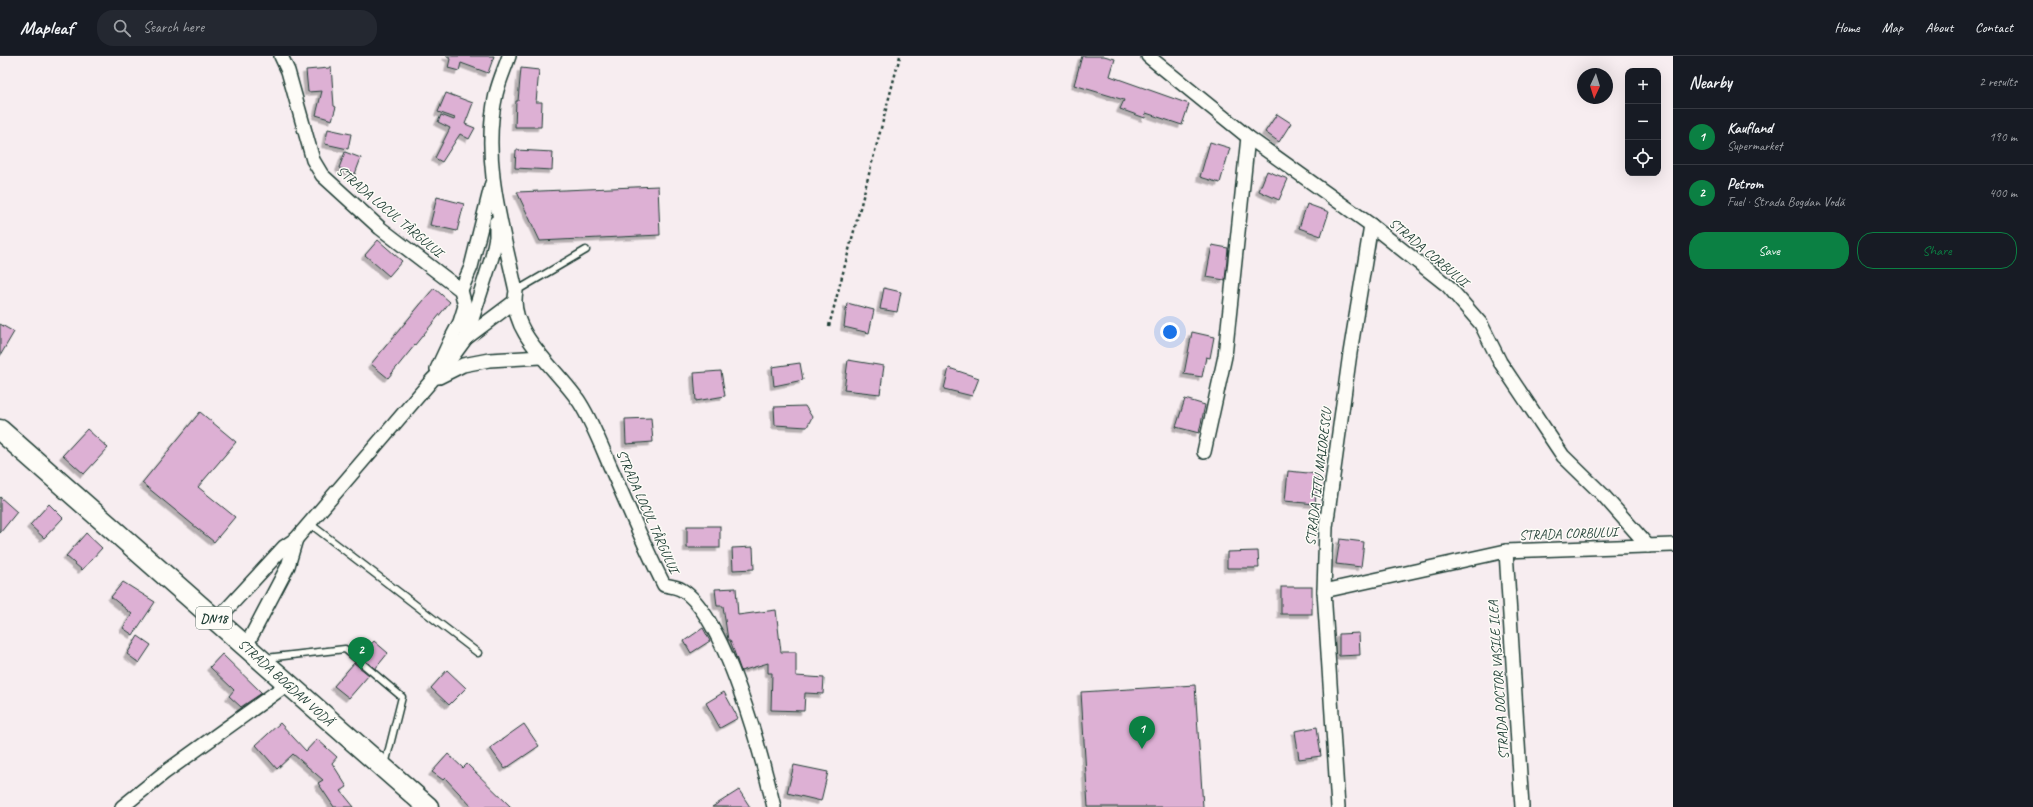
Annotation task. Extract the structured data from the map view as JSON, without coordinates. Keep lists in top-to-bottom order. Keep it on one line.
{"streets":{"main road":["DN18","STRADA BOGDAN VODĂ"],"street":["STRADA LOCUL TÂRGULUI","STRADA CORBULUI","STRADA TITU MAIORESCU","STRADA DOCTOR VASILE ILEA"]},"crossings":[["STRADA LOCUL TÂRGULUI","STRADA BOGDAN VODĂ"],["STRADA CORBULUI","STRADA TITU MAIORESCU"],["STRADA CORBULUI","STRADA DOCTOR VASILE ILEA"]],"north":"bottom","page":{"header":"Mapleaf","search":"Search here","nav":["Home","Map","About","Contact"],"heading":["Nearby","2 results"],"map_buttons":["+","−"],"list":[{"mark":"1","name":"Kaufland","note":"Supermarket","value":"190 m"},{"mark":"2","name":"Petrom","note":"Fuel · Strada Bogdan Vodă","value":"400 m"}],"buttons":["Save","Share"],"pins":["2","1"]}}
